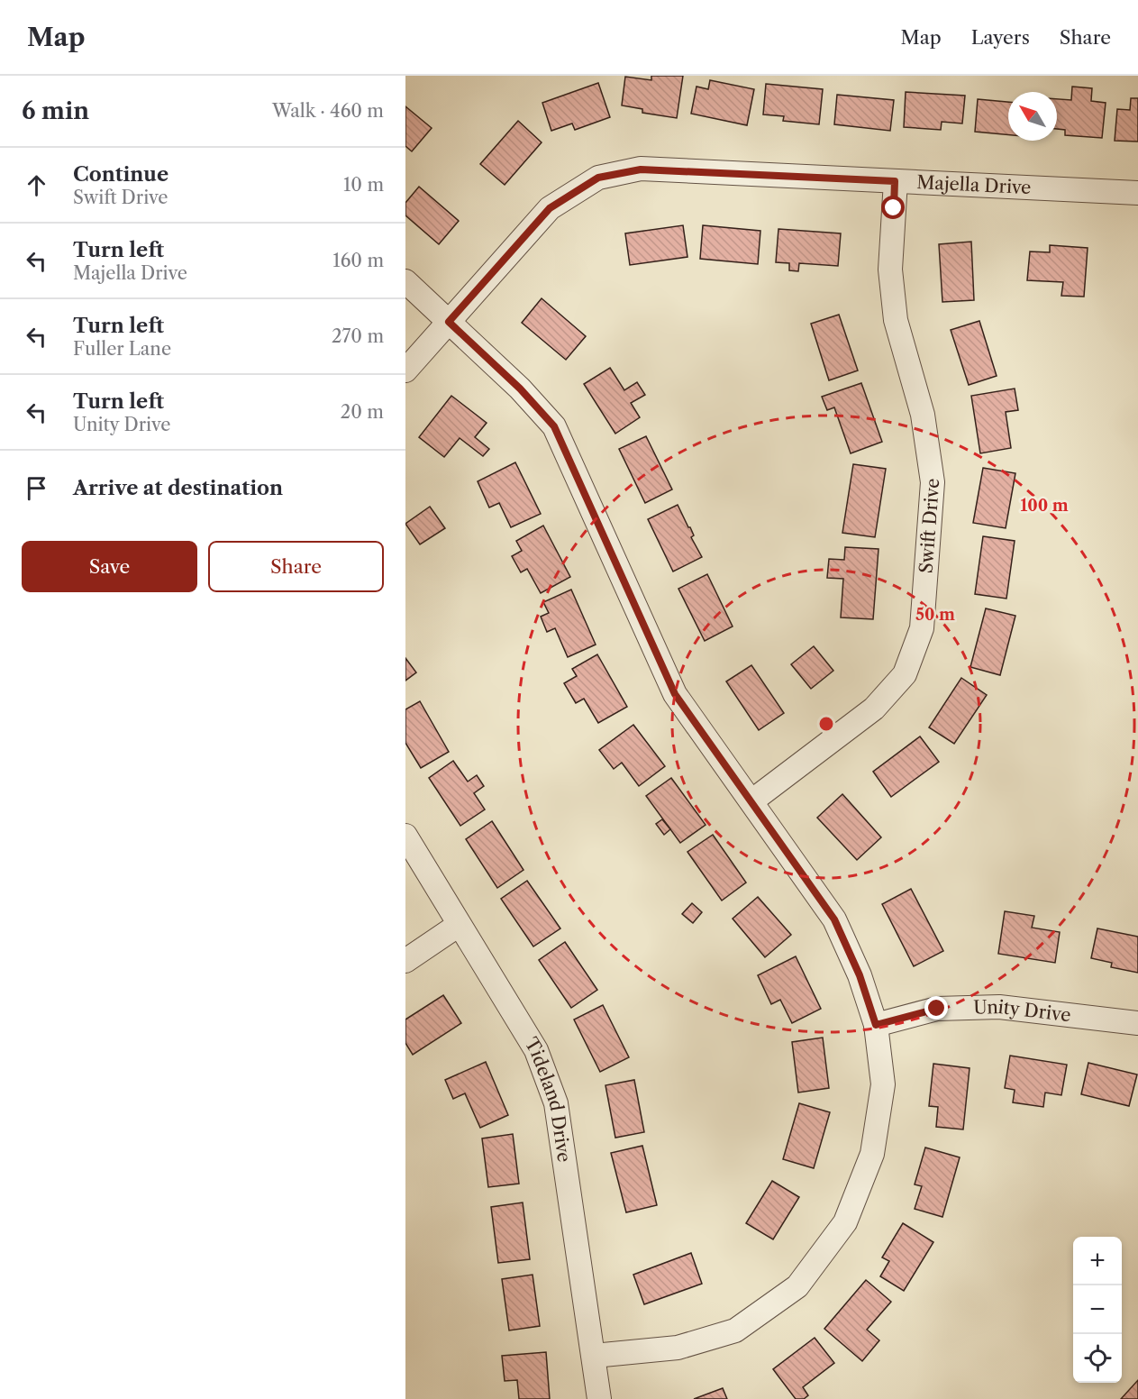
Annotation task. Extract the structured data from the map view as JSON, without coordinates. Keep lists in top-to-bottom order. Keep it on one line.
{"streets":{"street":["Majella Drive","Swift Drive","Unity Drive","Tideland Drive"]},"crossings":[["Majella Drive","Swift Drive"]],"north":"top left","page":{"header":"Map","nav":["Map","Layers","Share"],"heading":["6 min","Walk · 460 m"],"list":[["Continue","Swift Drive","10 m"],["Turn left","Majella Drive","160 m"],["Turn left","Fuller Lane","270 m"],["Turn left","Unity Drive","20 m"],"Arrive at destination"],"buttons":["Save","Share"],"map_buttons":["+","−"]},"rings":["100 m","50 m"]}
